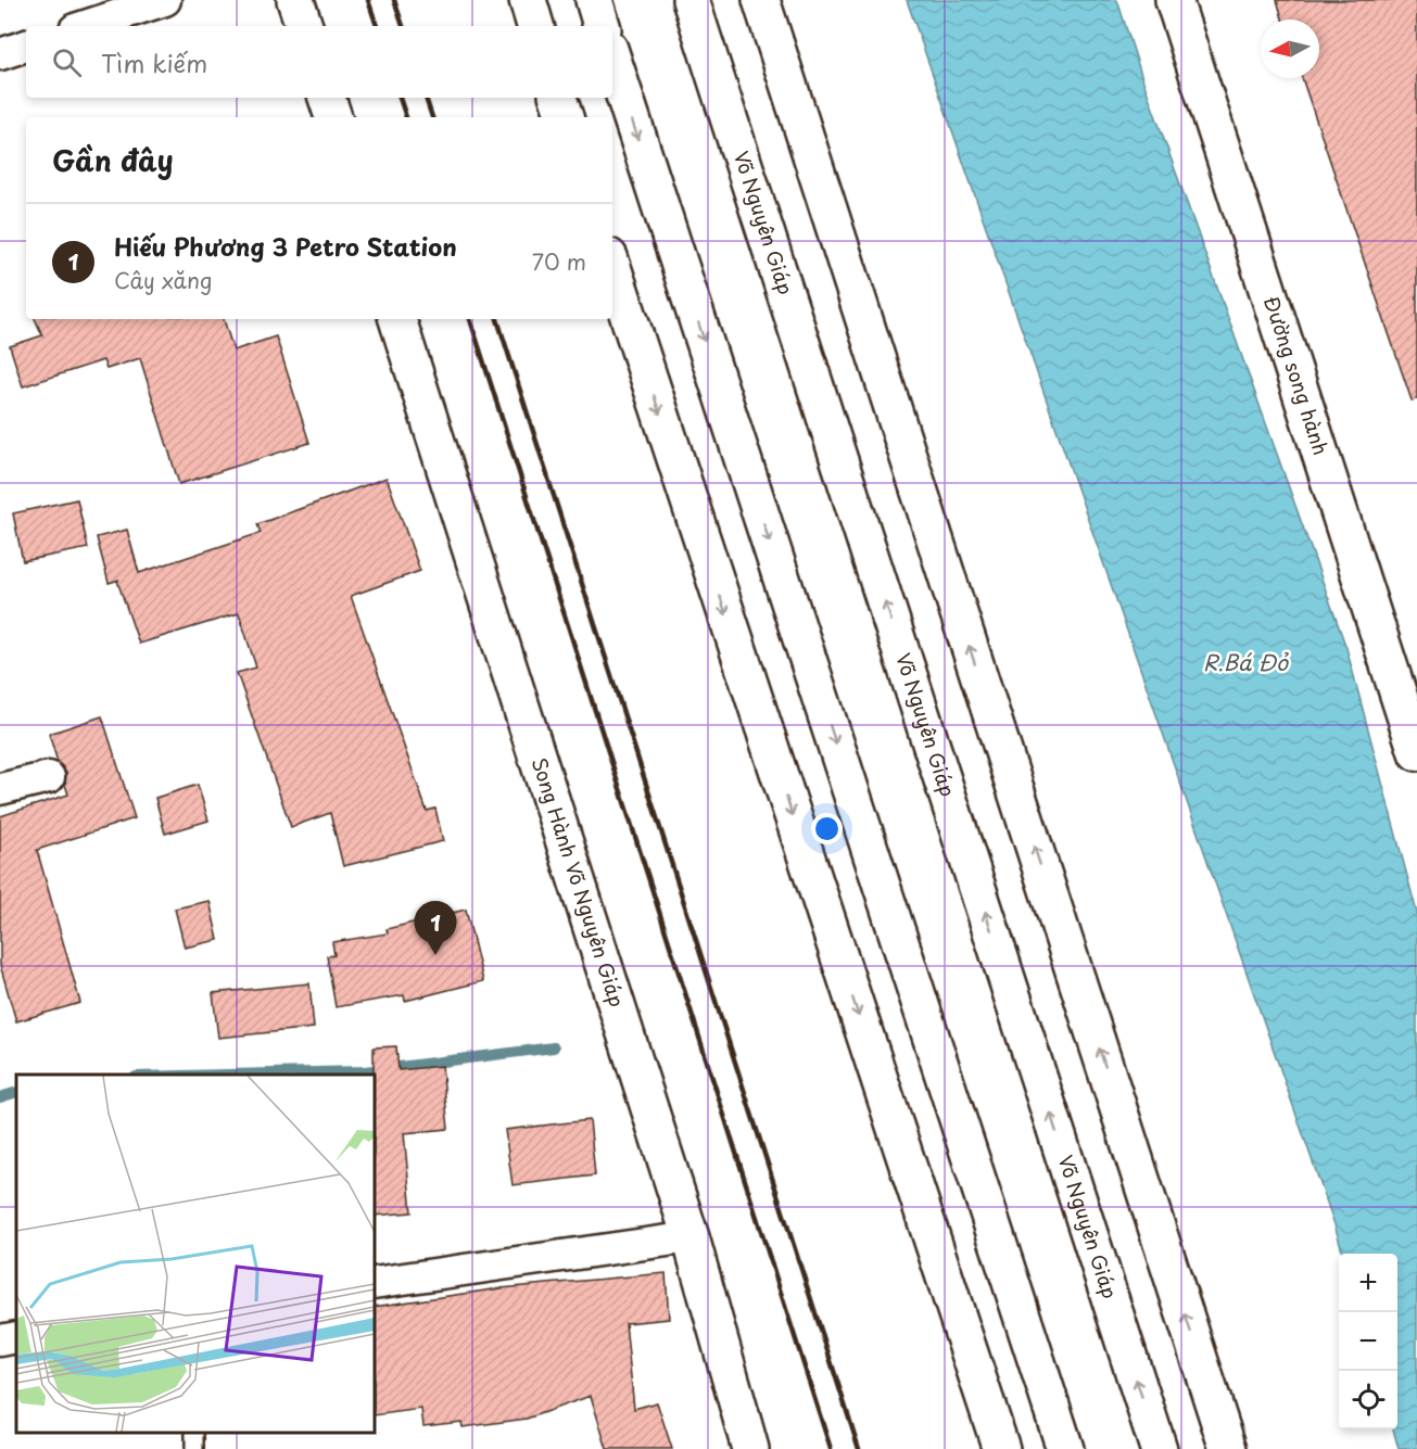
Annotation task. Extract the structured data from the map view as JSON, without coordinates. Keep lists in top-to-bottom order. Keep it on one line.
{"streets":{"main road":["Võ Nguyên Giáp","Đường song hành","Song Hành Võ Nguyên Giáp"]},"water":["R.Bá Đỏ"],"north":"left","page":{"search":"Tìm kiếm","heading":"Gần đây","list":[{"mark":"1","name":"Hiếu Phương 3 Petro Station","note":"Cây xăng","value":"70 m"}],"pins":"1","map_buttons":["+","−"]}}
